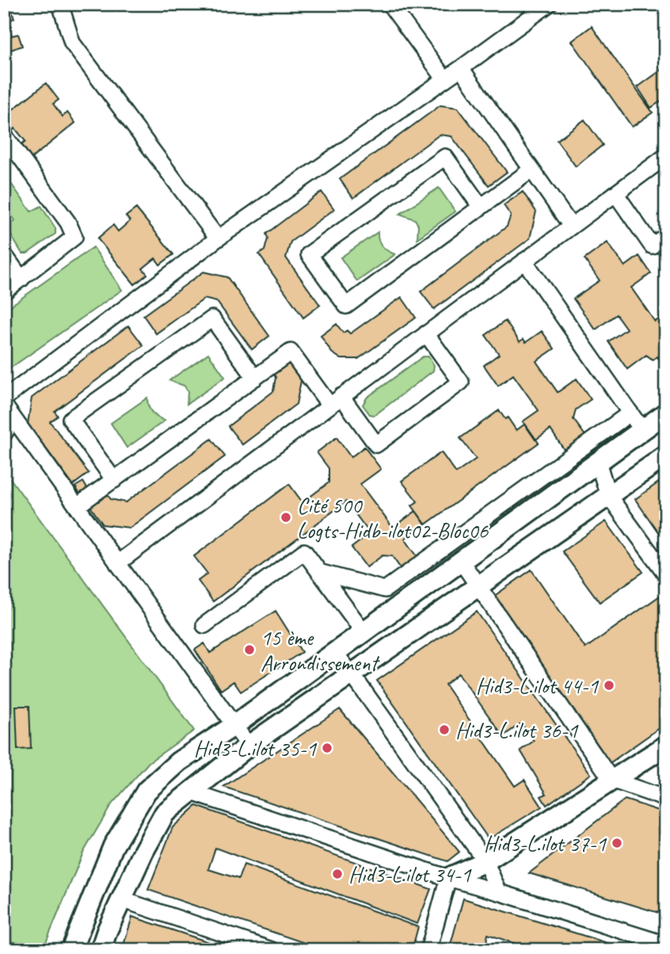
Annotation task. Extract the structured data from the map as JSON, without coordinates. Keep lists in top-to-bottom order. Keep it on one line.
{"places":["Cité 500 Logts-Hidb-ilot02-Bloc06","15 ème Arrondissement","Hid3-L.ilot 44-1","Hid3-L.ilot 36-1","Hid3-L.ilot 35-1","Hid3-L.ilot 37-1","Hid3-L.ilot 34-1"]}
